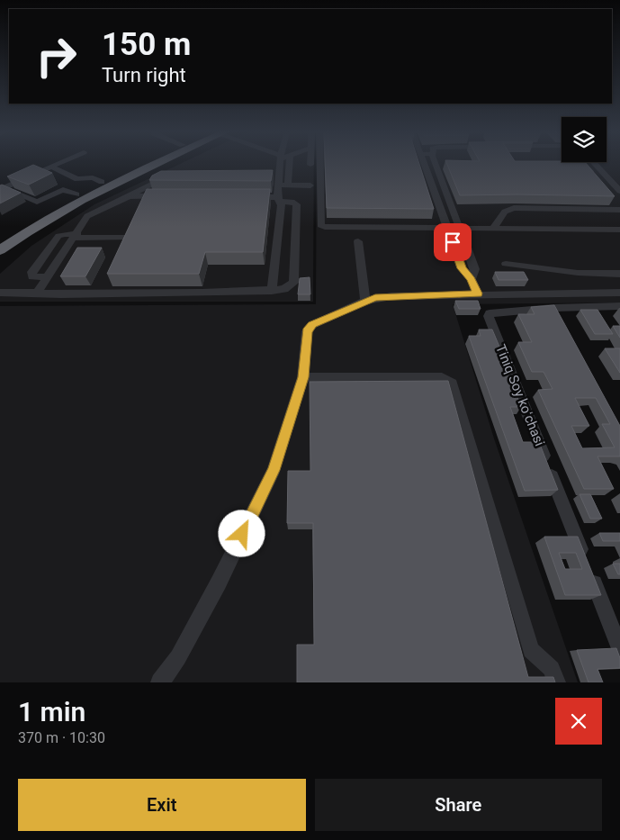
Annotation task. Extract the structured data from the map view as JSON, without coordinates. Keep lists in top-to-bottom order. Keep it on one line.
{"streets":{"street":["Tiniq Soy koʻchasi"]},"page":{"turn":["150 m","Turn right"],"heading":["1 min","370 m · 10:30"],"buttons":["Exit","Share"]}}
